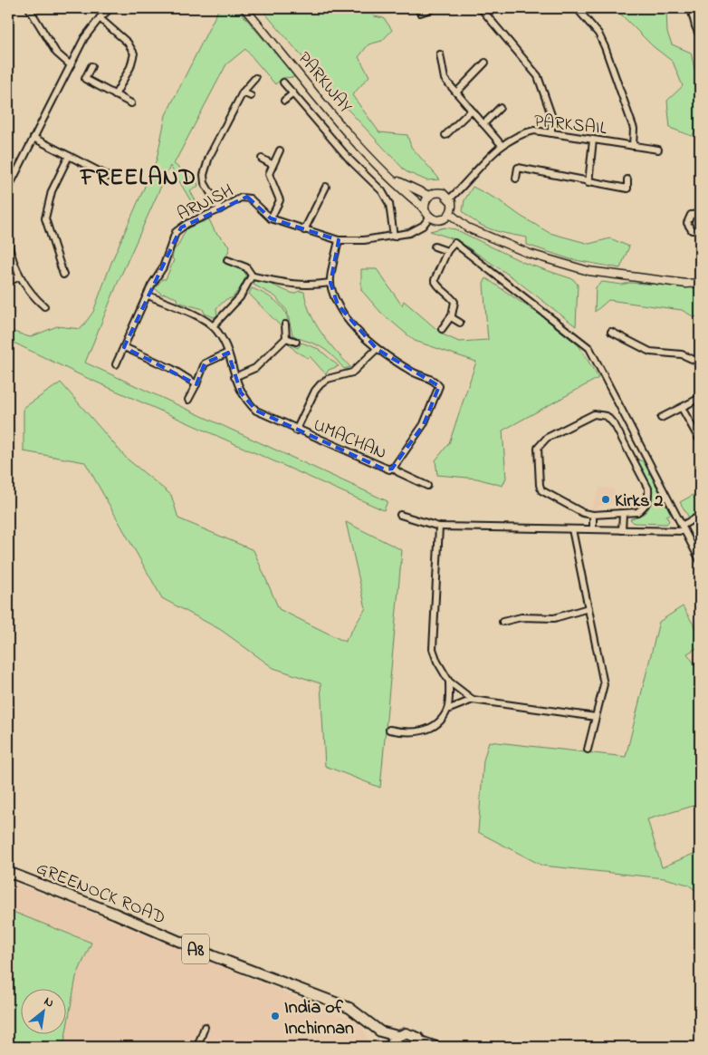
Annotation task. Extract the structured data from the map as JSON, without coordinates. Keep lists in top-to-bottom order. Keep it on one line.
{"streets":{"main road":["GREENOCK ROAD","A8"],"street":["PARKWAY","PARKSAIL","ARNISH","UMACHAN"]},"crossings":[["PARKWAY","PARKSAIL"],["PARKWAY","ARNISH"],["PARKSAIL","ARNISH"],["ARNISH","UMACHAN"],["GREENOCK ROAD","A8"]],"districts":["FREELAND"],"places":["Kirks 2","India of Inchinnan"],"north":"top right"}
